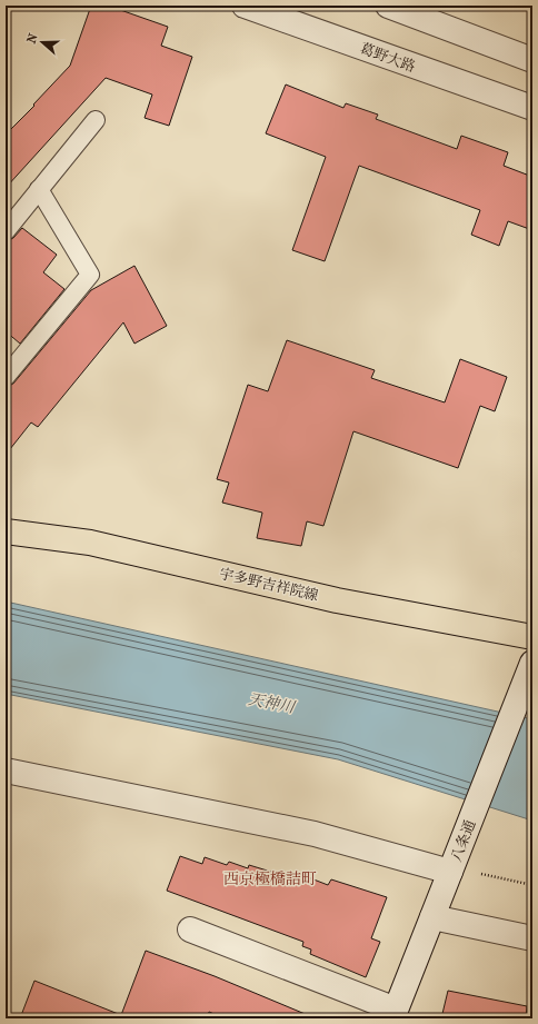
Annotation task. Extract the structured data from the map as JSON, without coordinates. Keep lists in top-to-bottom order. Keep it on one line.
{"streets":{"main road":["宇多野吉祥院線"],"street":["葛野大路","八条通"]},"districts":["西京極橋詰町"],"water":["天神川"],"north":"left"}
